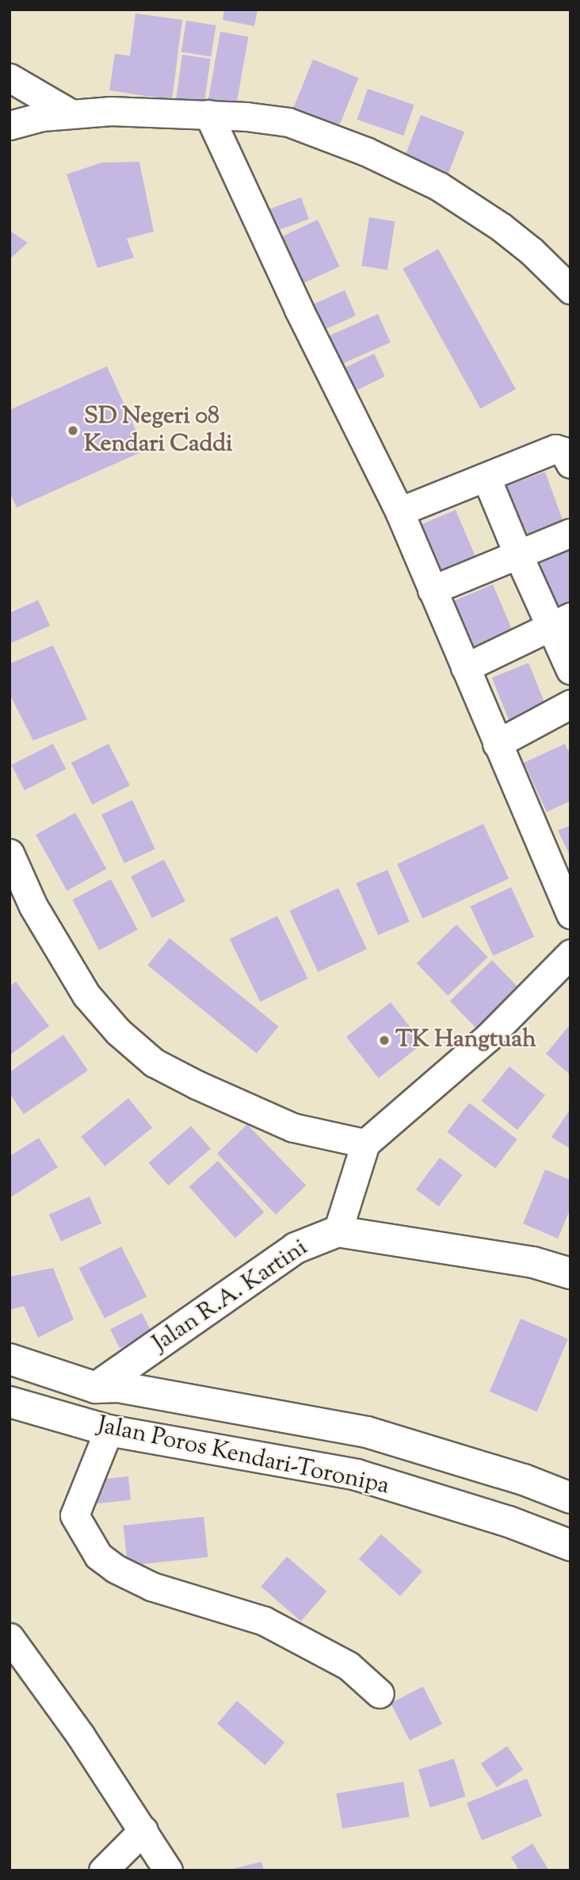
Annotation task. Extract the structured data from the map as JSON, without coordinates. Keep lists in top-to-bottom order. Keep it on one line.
{"streets":{"main road":["Jalan R.A. Kartini","Jalan Poros Kendari-Toronipa"]},"crossings":[["Jalan R.A. Kartini","Jalan Poros Kendari-Toronipa"]],"places":["SD Negeri 08 Kendari Caddi","TK Hangtuah"]}
